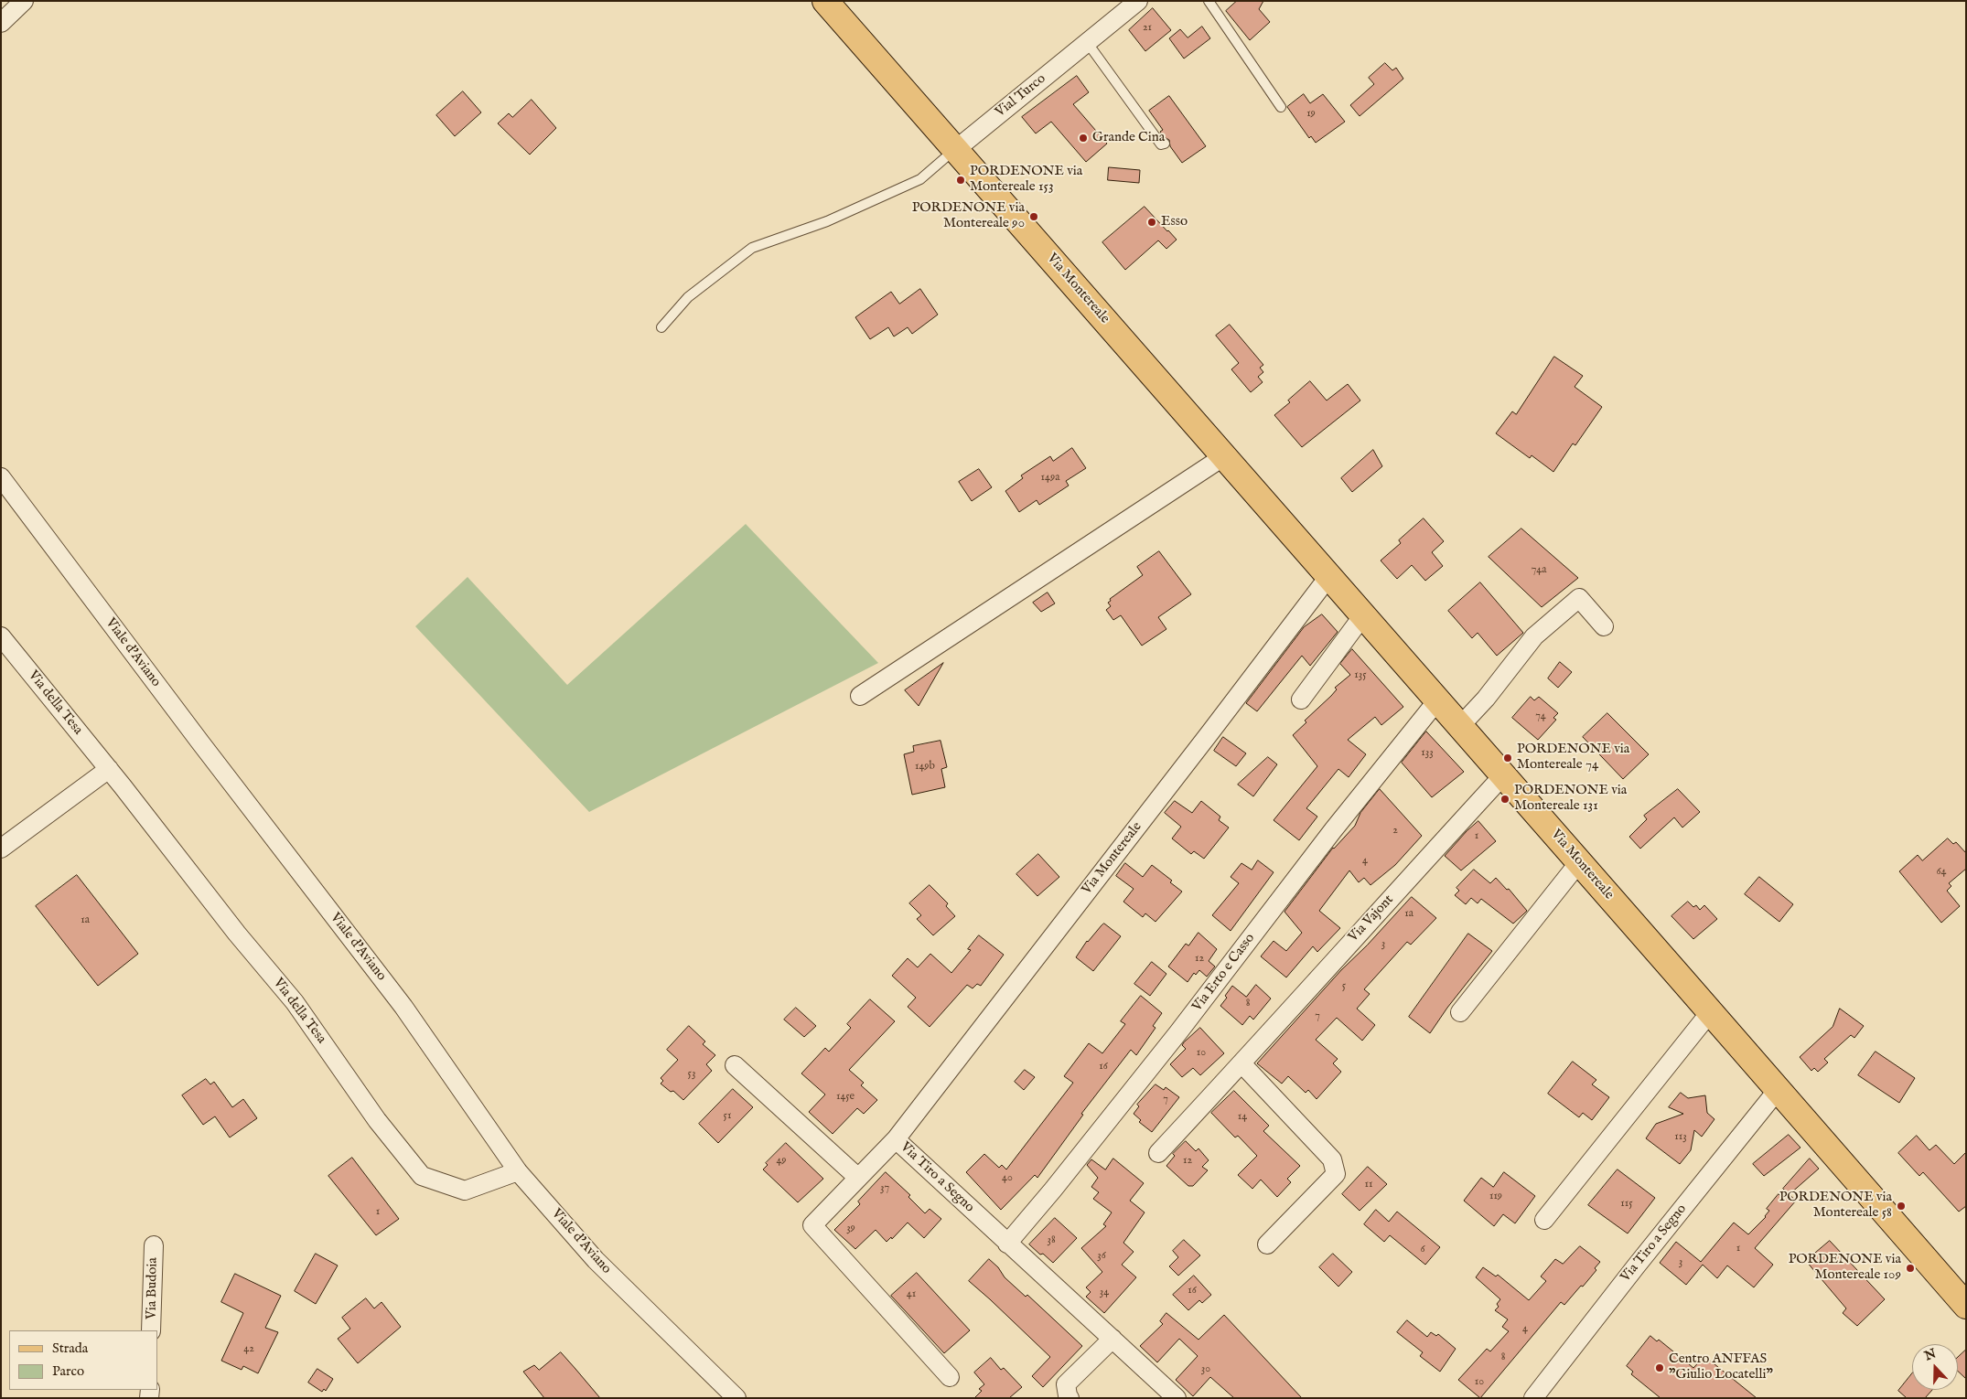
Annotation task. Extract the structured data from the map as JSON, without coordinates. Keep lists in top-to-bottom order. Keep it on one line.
{"streets":{"main road":["Via Montereale"],"street":["Vial Turco","Viale d'Aviano","Via della Tesa","Via Vajont","Via Erto e Casso","Via Tiro a Segno","Via Budoia"]},"crossings":[["Vial Turco","Via Montereale"],["Via Montereale","Via Vajont"],["Via Montereale","Via Erto e Casso"],["Via Montereale","Via Tiro a Segno"],["Viale d'Aviano","Via della Tesa"],["Via Erto e Casso","Via Tiro a Segno"]],"places":["Grande Cina","PORDENONE via Montereale 153","PORDENONE via Montereale 90","Esso","PORDENONE via Montereale 74","PORDENONE via Montereale 131","PORDENONE via Montereale 58","PORDENONE via Montereale 109","Centro ANFFAS \"Giulio Locatelli\""],"house_numbers":["21","19","149a","74a","135","74","133","149b","2","1","4","64","1a","1a","3","12","5","8","7","10","16","53","145e","7","51","14","113","49","12","40","11","37","119","115","1","39","38","1","6","36","3","16","34","41","4","42","8","30","10"],"legend":["Strada","Parco"],"north":"top"}
